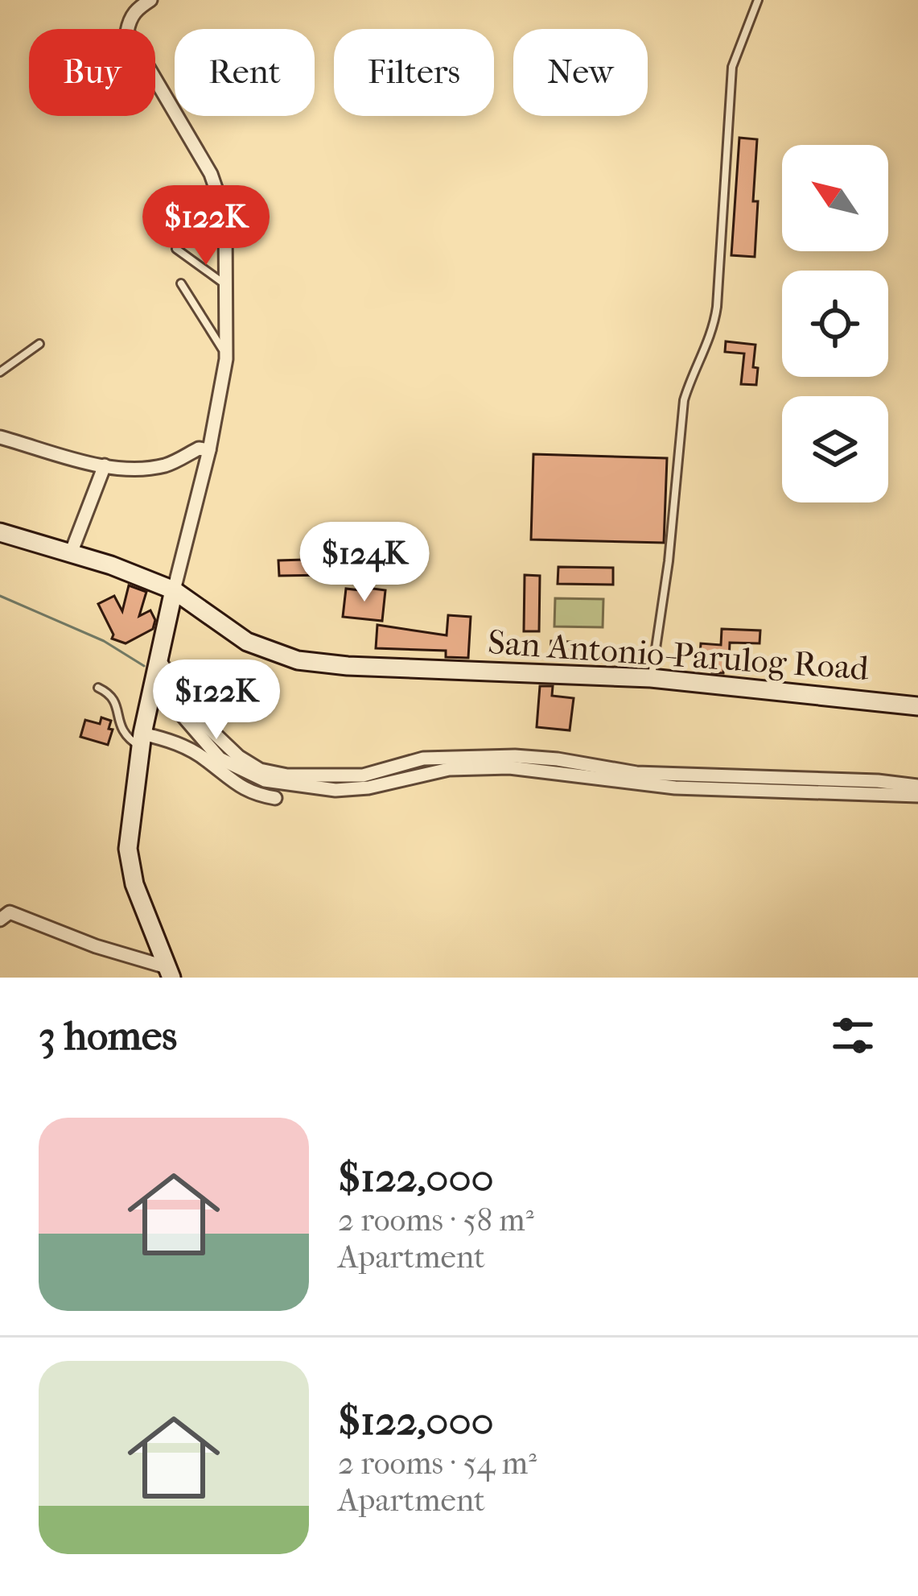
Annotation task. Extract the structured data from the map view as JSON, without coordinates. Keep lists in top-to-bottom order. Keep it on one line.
{"streets":{"street":["San Antonio-Parulog Road"]},"north":"top left","page":{"chip":["Buy","Rent","Filters","New"],"price":["$122K","$124K","$122K"],"heading":"3 homes","list":[{"name":"$122,000","note":"2 rooms · 58 m² · Apartment"},{"name":"$122,000","note":"2 rooms · 54 m² · Apartment"}]}}
